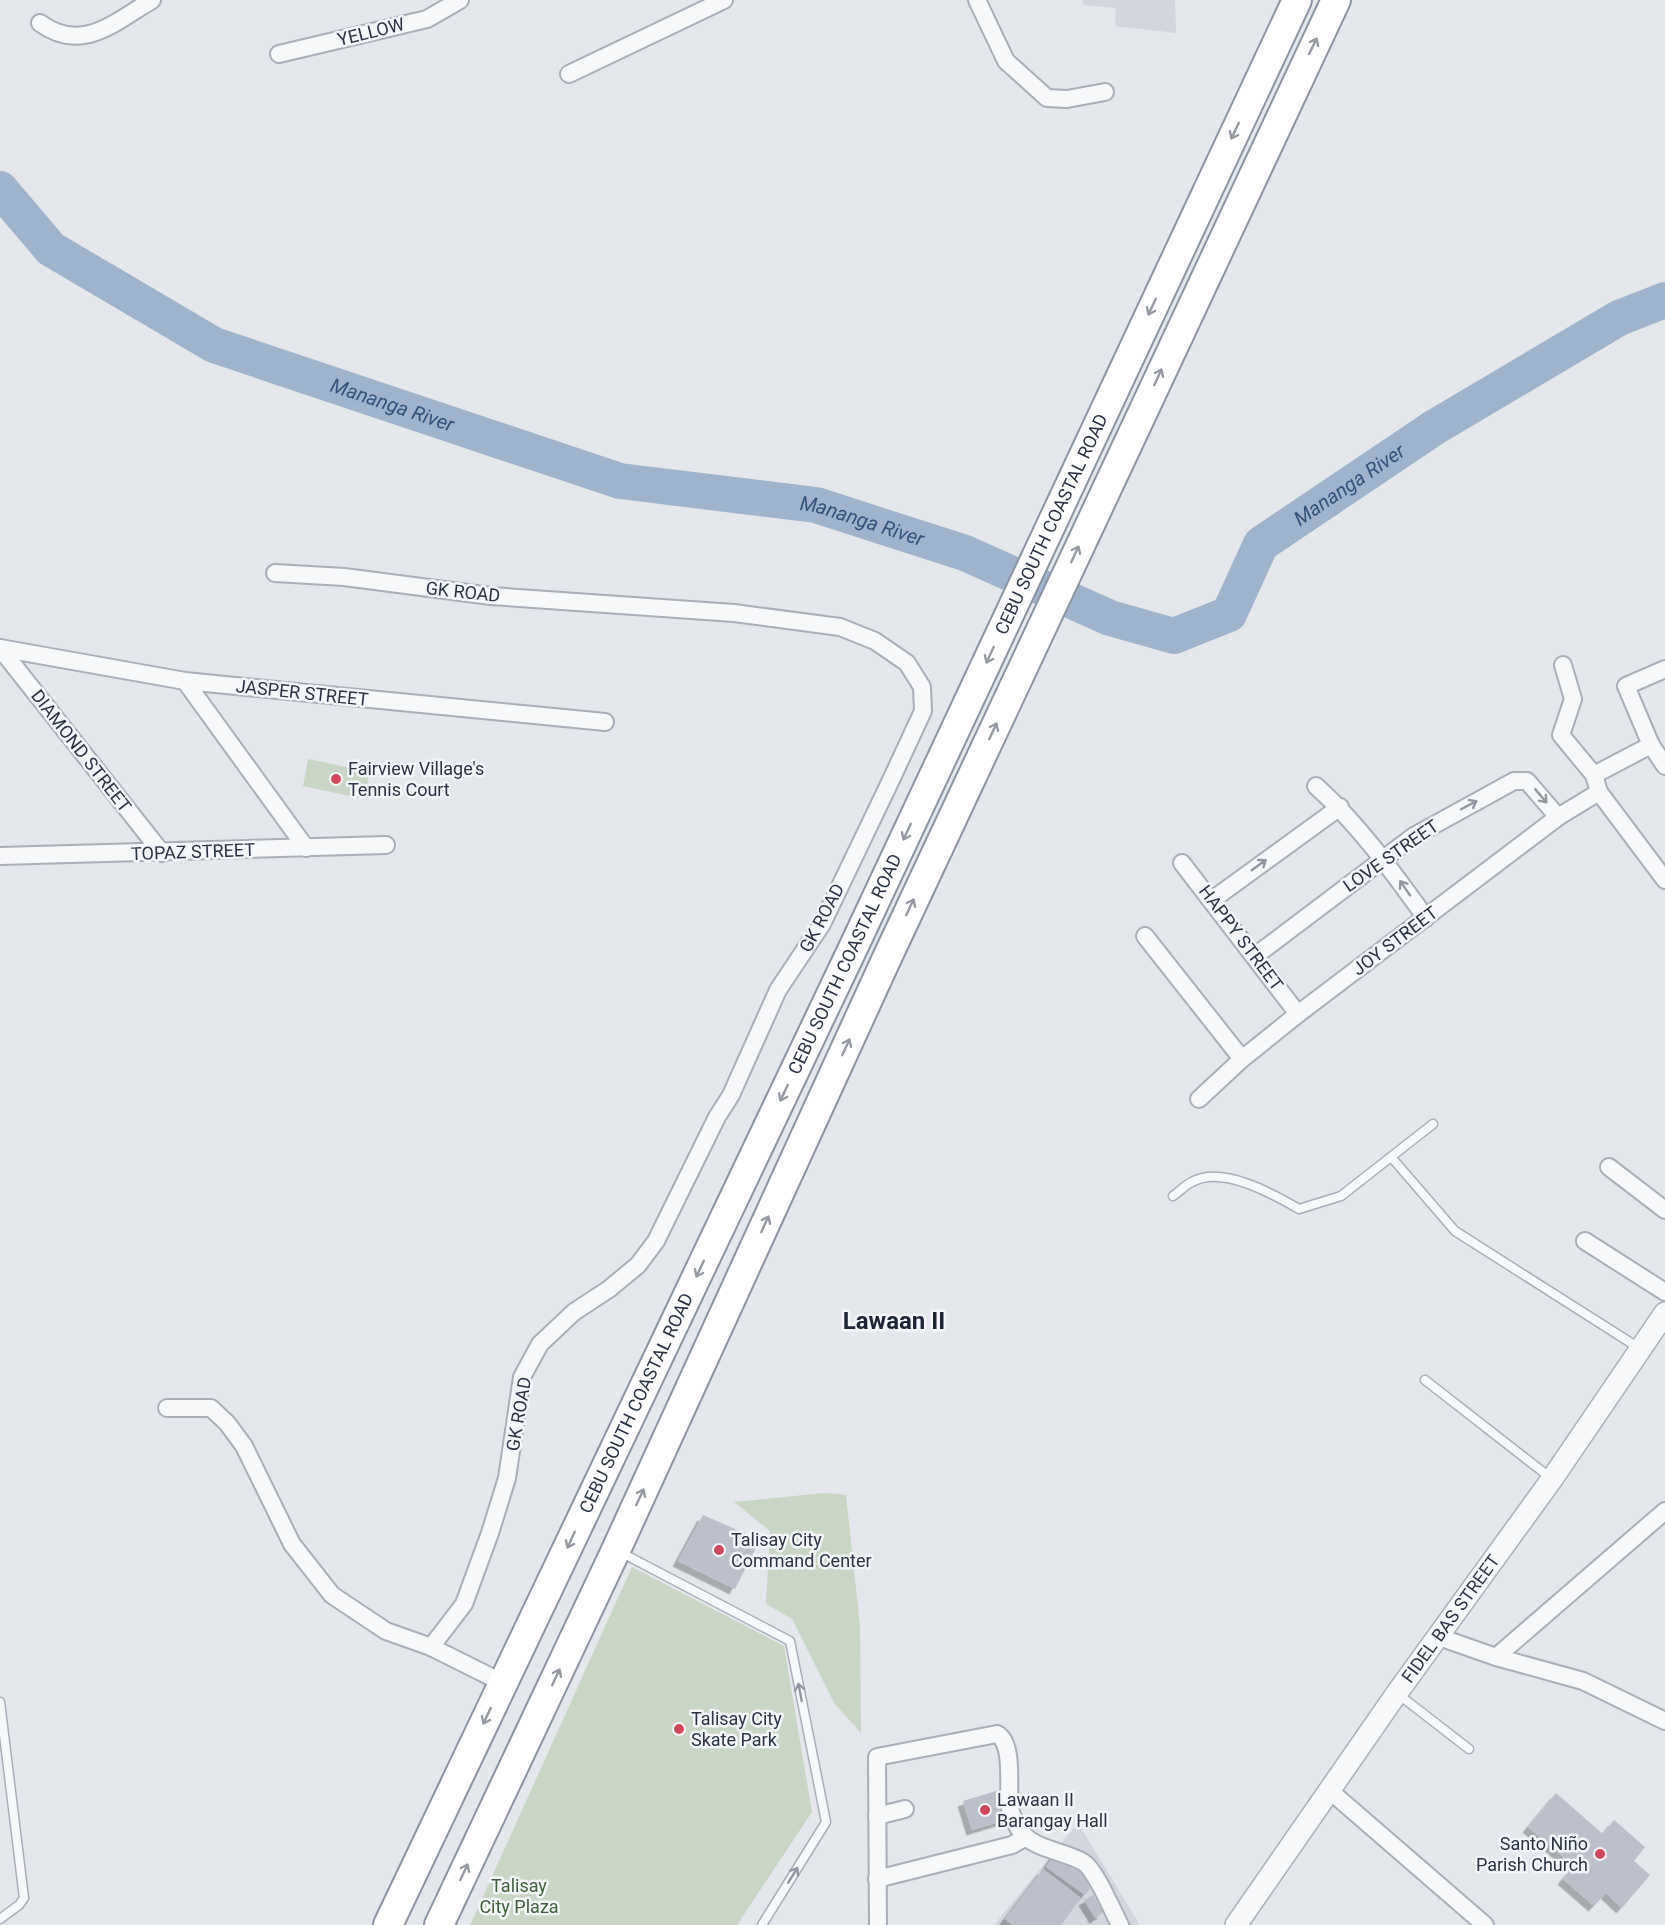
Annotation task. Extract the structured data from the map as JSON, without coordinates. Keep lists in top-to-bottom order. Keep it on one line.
{"streets":{"highway":["CEBU SOUTH COASTAL ROAD"],"street":["YELLOW","GK ROAD","JASPER STREET","DIAMOND STREET","TOPAZ STREET","LOVE STREET","HAPPY STREET","JOY STREET","FIDEL BAS STREET"]},"crossings":[["JASPER STREET","DIAMOND STREET"],["DIAMOND STREET","TOPAZ STREET"],["LOVE STREET","HAPPY STREET"],["LOVE STREET","JOY STREET"],["HAPPY STREET","JOY STREET"]],"one_way":["LOVE STREET"],"districts":["Lawaan II"],"water":["Mananga River"],"parks":["Talisay City Plaza"],"places":["Fairview Village's Tennis Court","Talisay City Command Center","Talisay City Skate Park","Lawaan II Barangay Hall","Santo Niño Parish Church"]}
